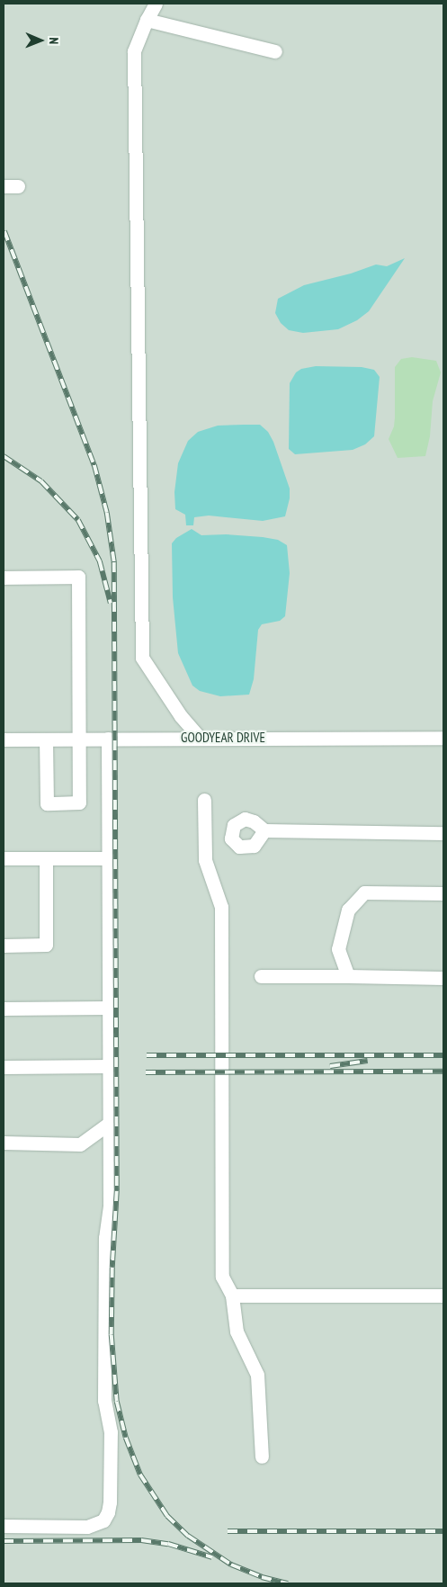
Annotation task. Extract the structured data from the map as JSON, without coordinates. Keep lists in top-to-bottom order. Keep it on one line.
{"streets":{"street":["GOODYEAR DRIVE"]},"north":"right"}
